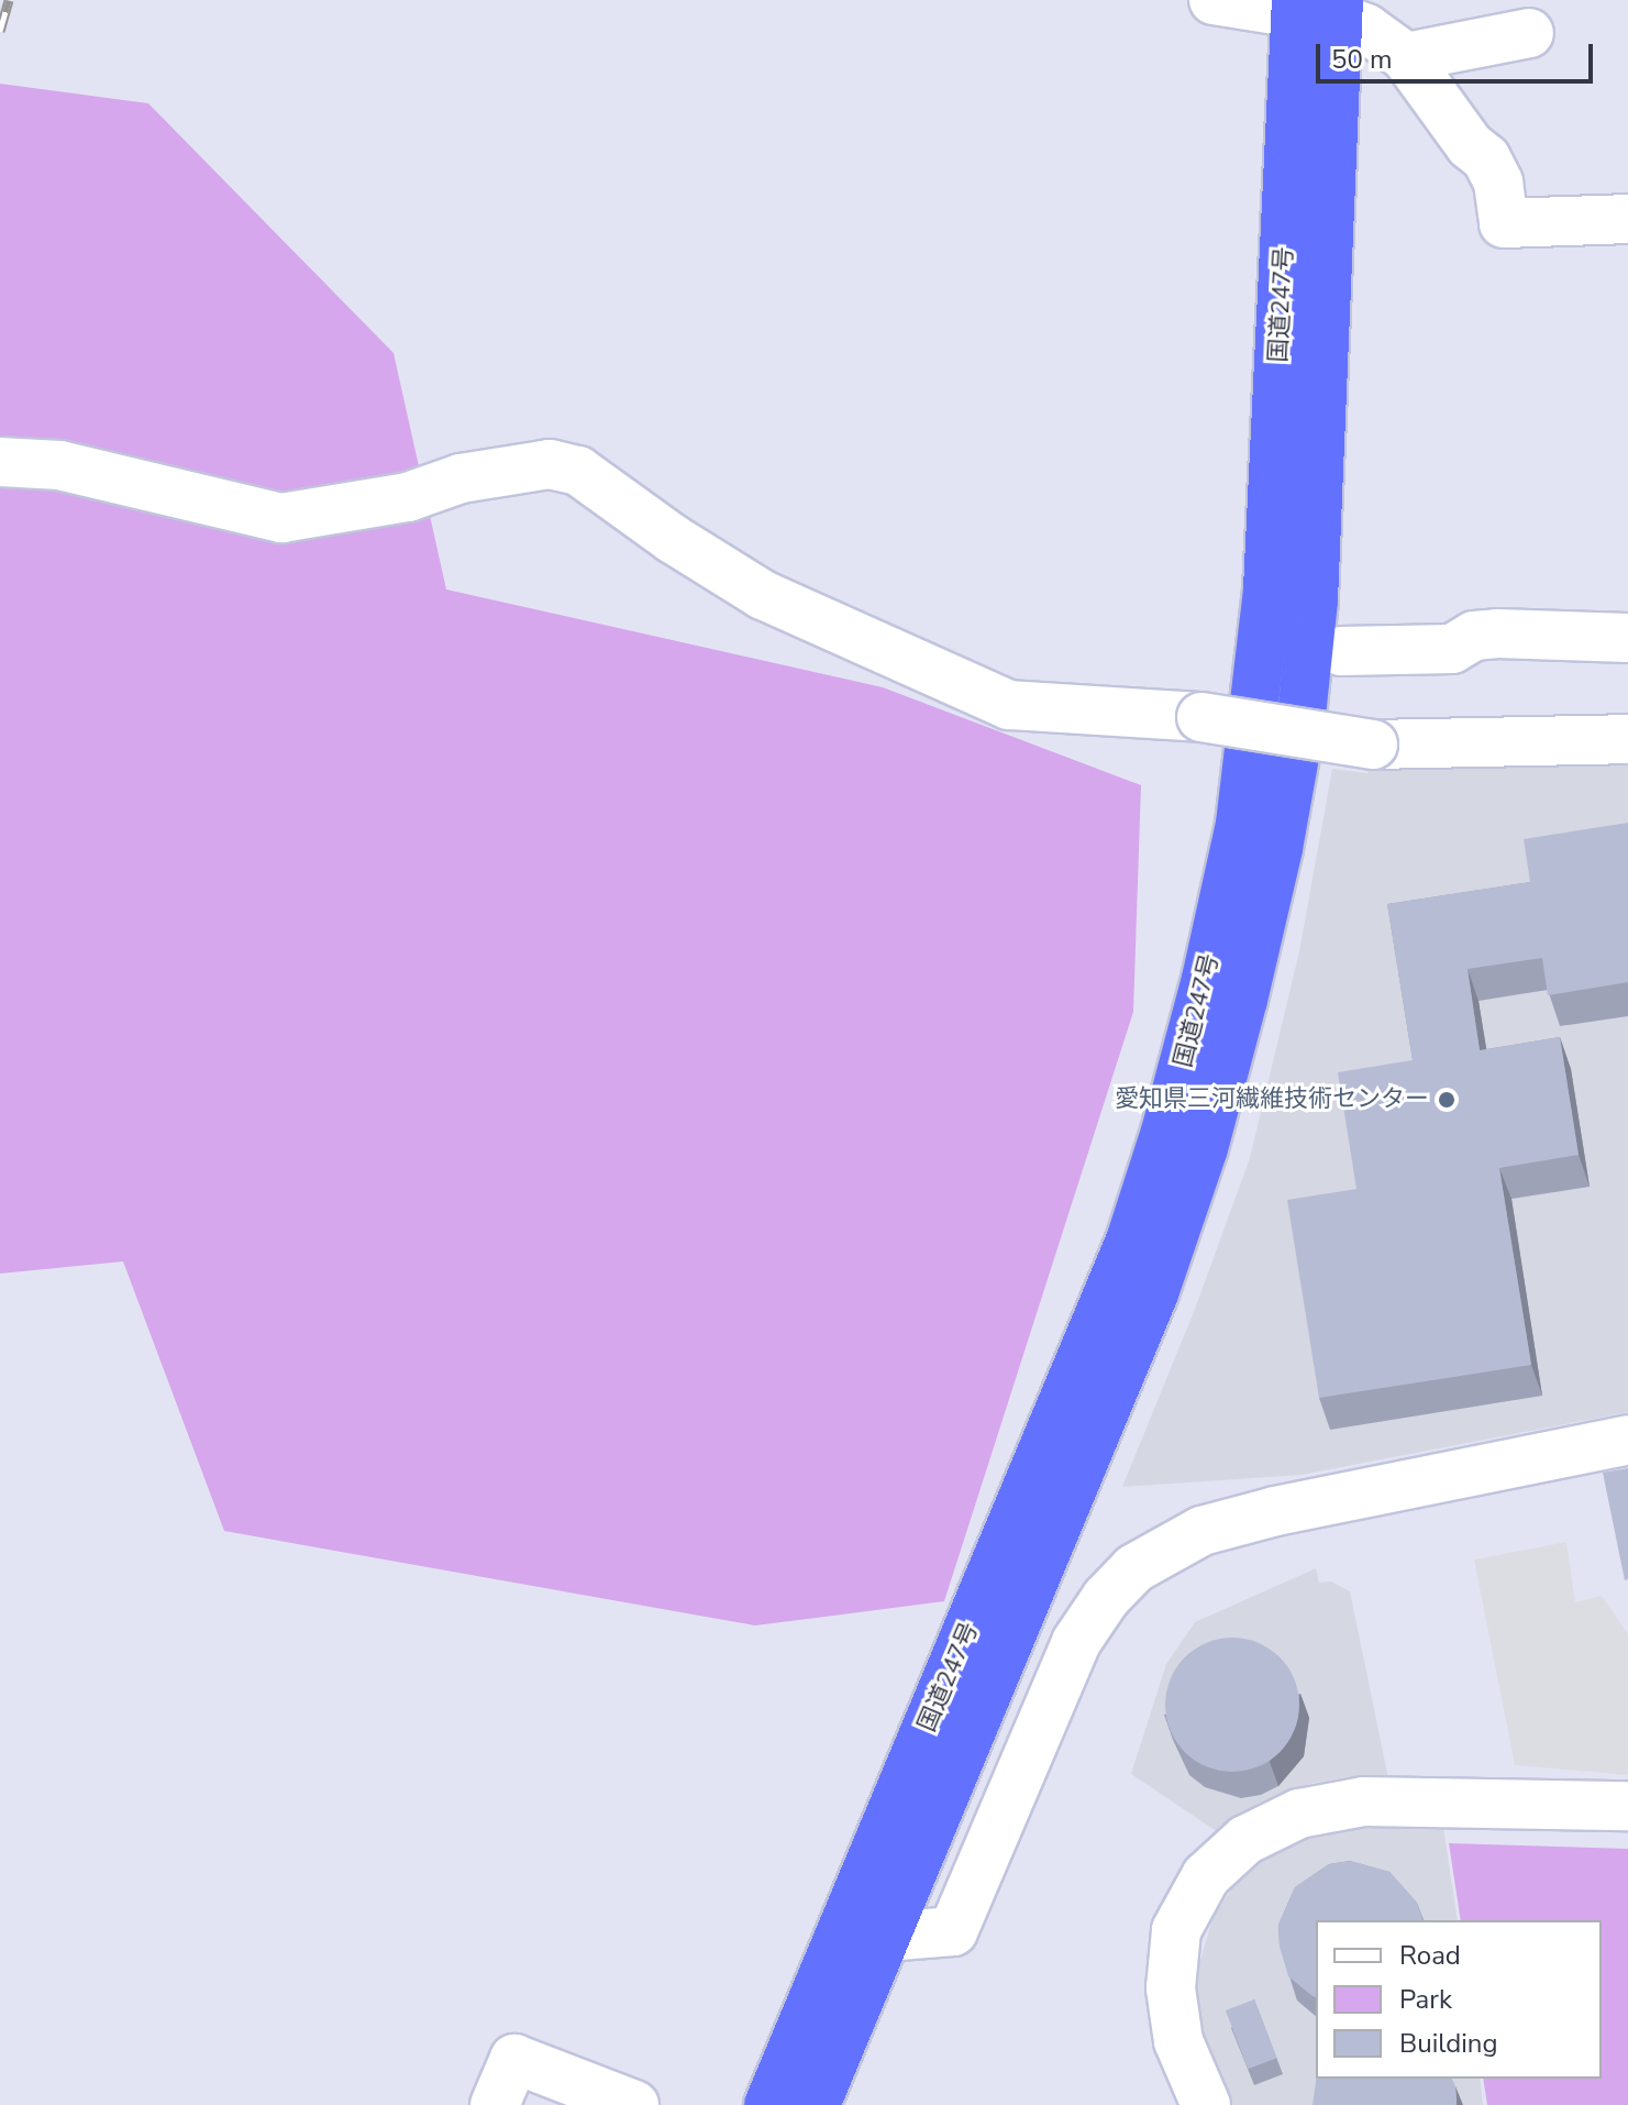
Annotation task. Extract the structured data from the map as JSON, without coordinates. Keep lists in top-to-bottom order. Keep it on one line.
{"streets":{"highway":["国道247号"]},"places":["愛知県三河繊維技術センター"],"legend":["Road","Park","Building"],"scale_bar":"50 m"}
